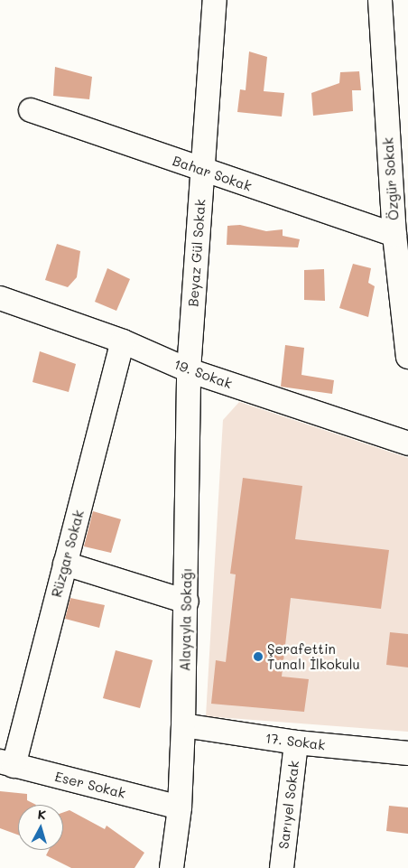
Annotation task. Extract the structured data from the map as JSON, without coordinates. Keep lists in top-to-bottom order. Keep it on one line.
{"streets":{"street":["Bahar Sokak","Özgür Sokak","Beyaz Gül Sokak","19. Sokak","Rüzgar Sokak","Alayayla Sokağı","17. Sokak","Eser Sokak","Sarıyel Sokak"]},"crossings":[["Bahar Sokak","Özgür Sokak"],["Bahar Sokak","Beyaz Gül Sokak"],["Beyaz Gül Sokak","19. Sokak"],["Beyaz Gül Sokak","Alayayla Sokağı"],["19. Sokak","Rüzgar Sokak"],["19. Sokak","Alayayla Sokağı"],["Rüzgar Sokak","Eser Sokak"],["Alayayla Sokağı","17. Sokak"],["Alayayla Sokağı","Eser Sokak"],["17. Sokak","Sarıyel Sokak"]],"places":["Şerafettin Tunalı İlkokulu"],"north":"top"}
